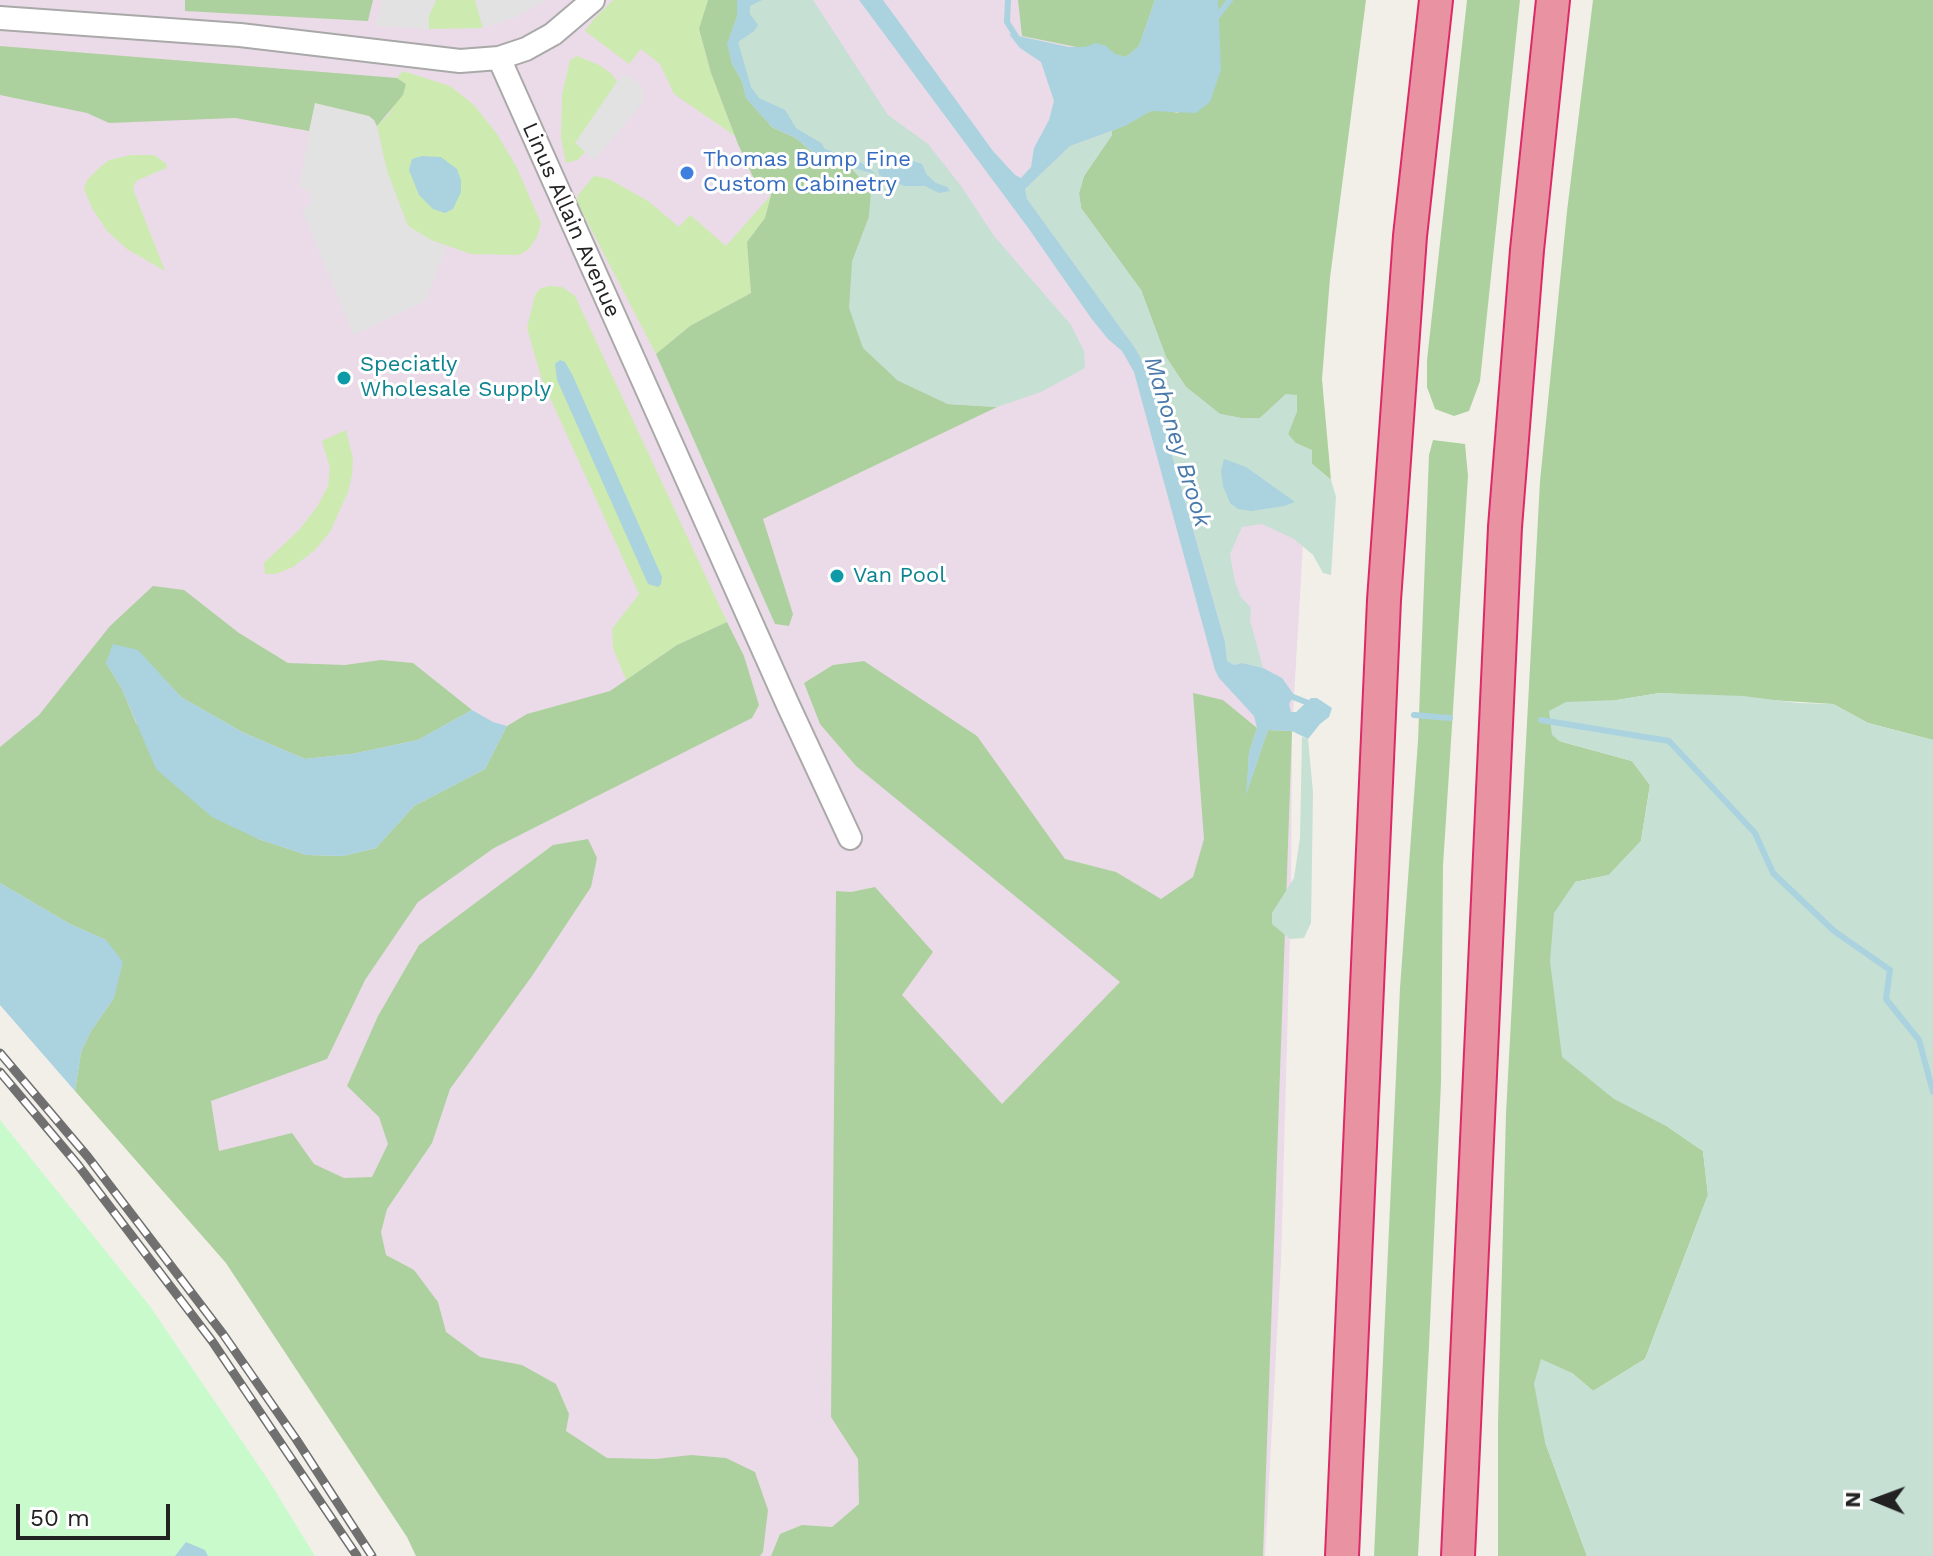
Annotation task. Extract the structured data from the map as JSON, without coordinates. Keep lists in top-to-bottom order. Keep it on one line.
{"streets":{"street":["Linus Allain Avenue"]},"water":["Mahoney Brook"],"places":["Thomas Bump Fine Custom Cabinetry","Speciatly Wholesale Supply","Van Pool"],"scale_bar":"50 m","north":"left"}
